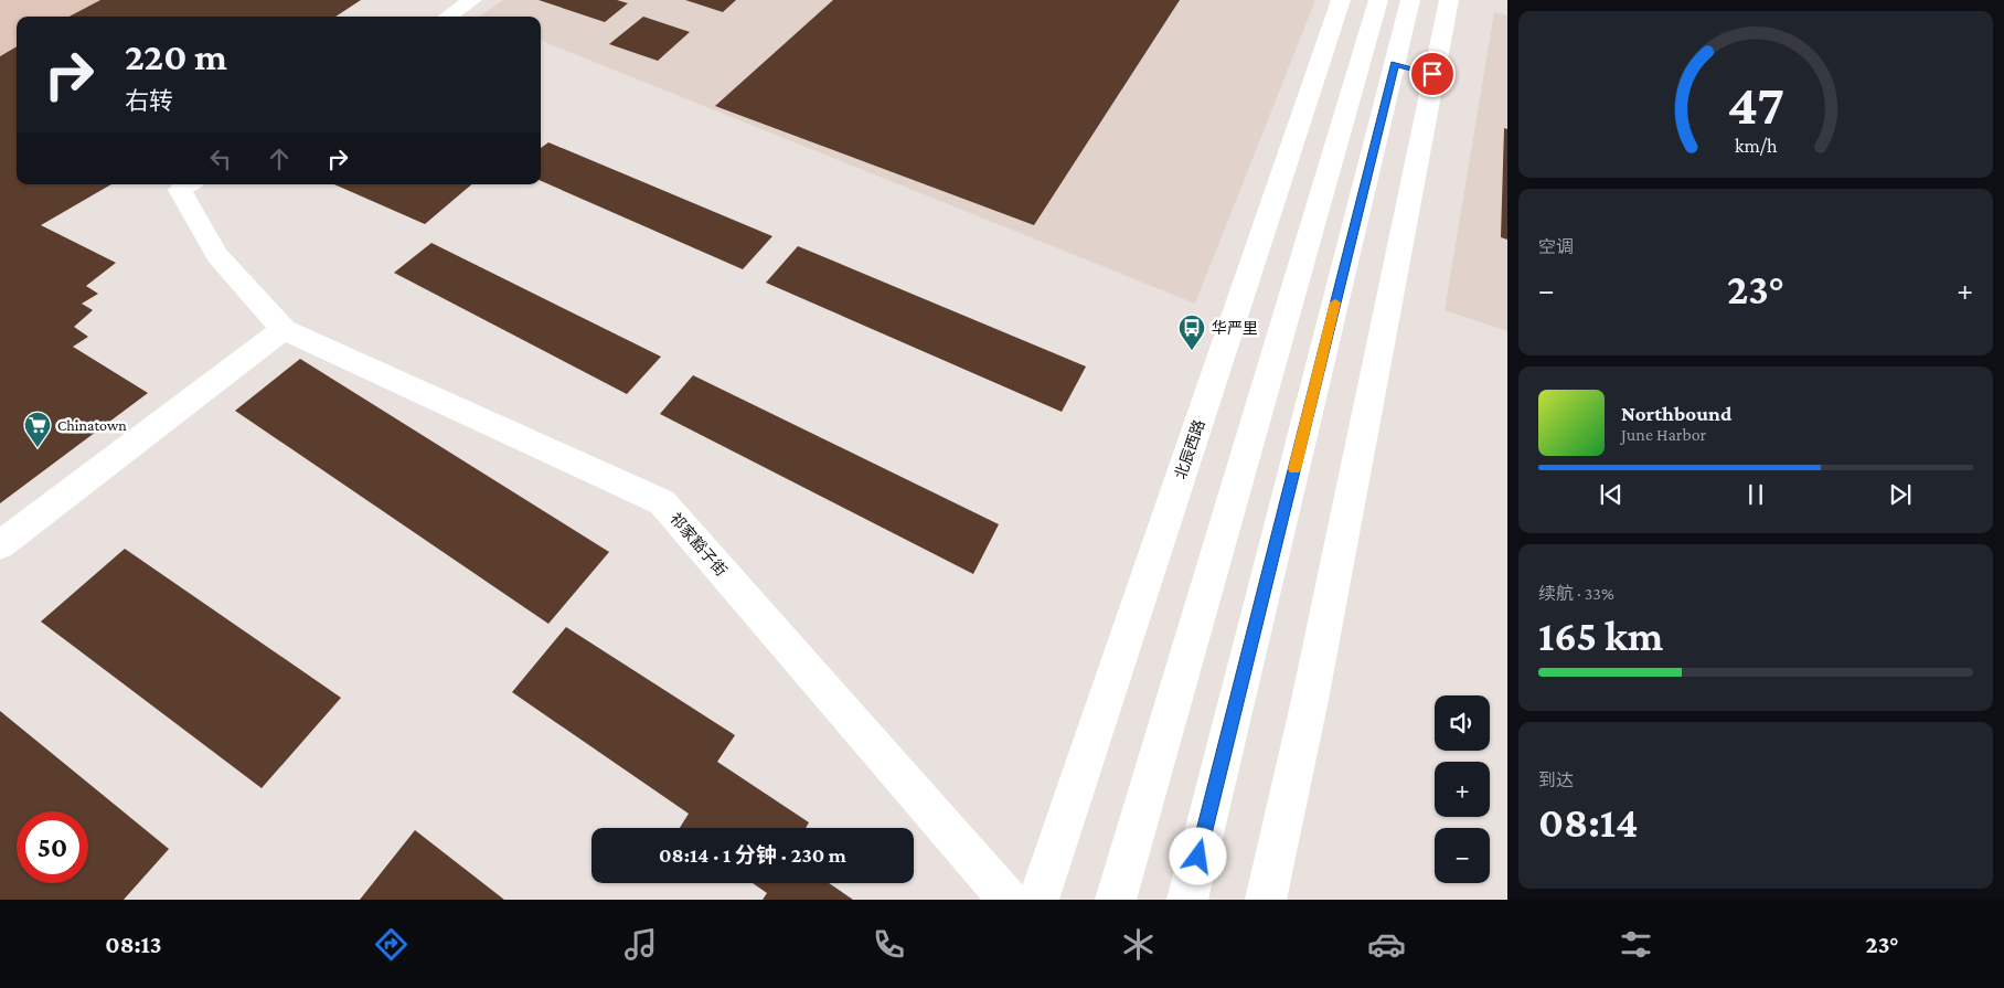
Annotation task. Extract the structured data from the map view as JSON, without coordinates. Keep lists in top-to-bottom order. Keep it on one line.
{"streets":{"street":["北辰西路","祁家豁子街"]},"places":{"bus stop":["华严里"],"supermarket":["Chinatown"]},"page":{"turn":["220 m","右转"],"tile":["空调",["续航 · 33%","165 km"],["到达","08:14"]],"heat":["−","23°","+"],"song":["Northbound","June Harbor"],"map_buttons":["+","−"],"limit":"50","trip":"08:14 · 1 分钟 · 230 m","tabs":["08:13","23°"],"gauge":["47","km/h"]}}
